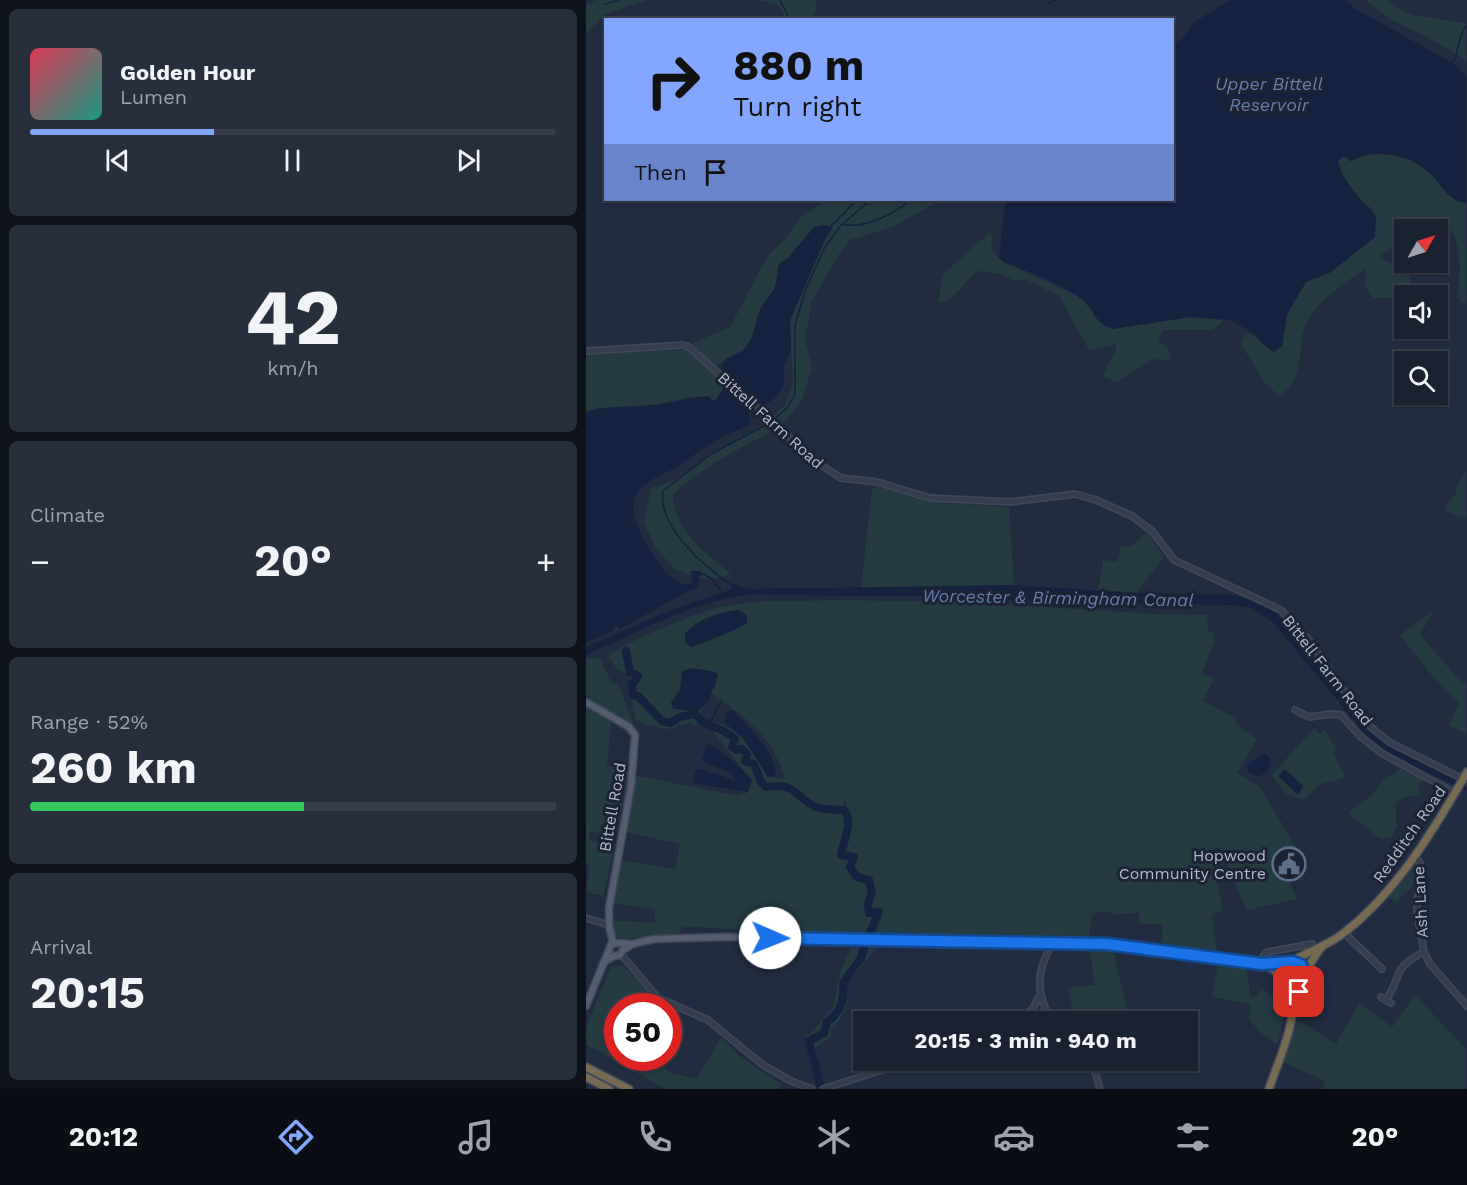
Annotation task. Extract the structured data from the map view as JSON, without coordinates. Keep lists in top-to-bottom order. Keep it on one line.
{"streets":{"highway":["Redditch Road"],"main road":["Bittell Road"],"street":["Bittell Farm Road","Ash Lane"]},"crossings":[["Bittell Farm Road","Redditch Road"],["Bittell Road","Redditch Road"],["Redditch Road","Ash Lane"]],"water":["Upper Bittell Reservoir","Worcester & Birmingham Canal"],"places":{"public building":["Hopwood Community Centre"]},"north":"top right","page":{"turn":["880 m","Turn right"],"song":["Golden Hour","Lumen"],"then":"Then","tile":[["42","km/h"],"Climate",["Range · 52%","260 km"],["Arrival","20:15"]],"heat":["−","20°","+"],"limit":"50","trip":"20:15 · 3 min · 940 m","tabs":["20:12","20°"]}}
